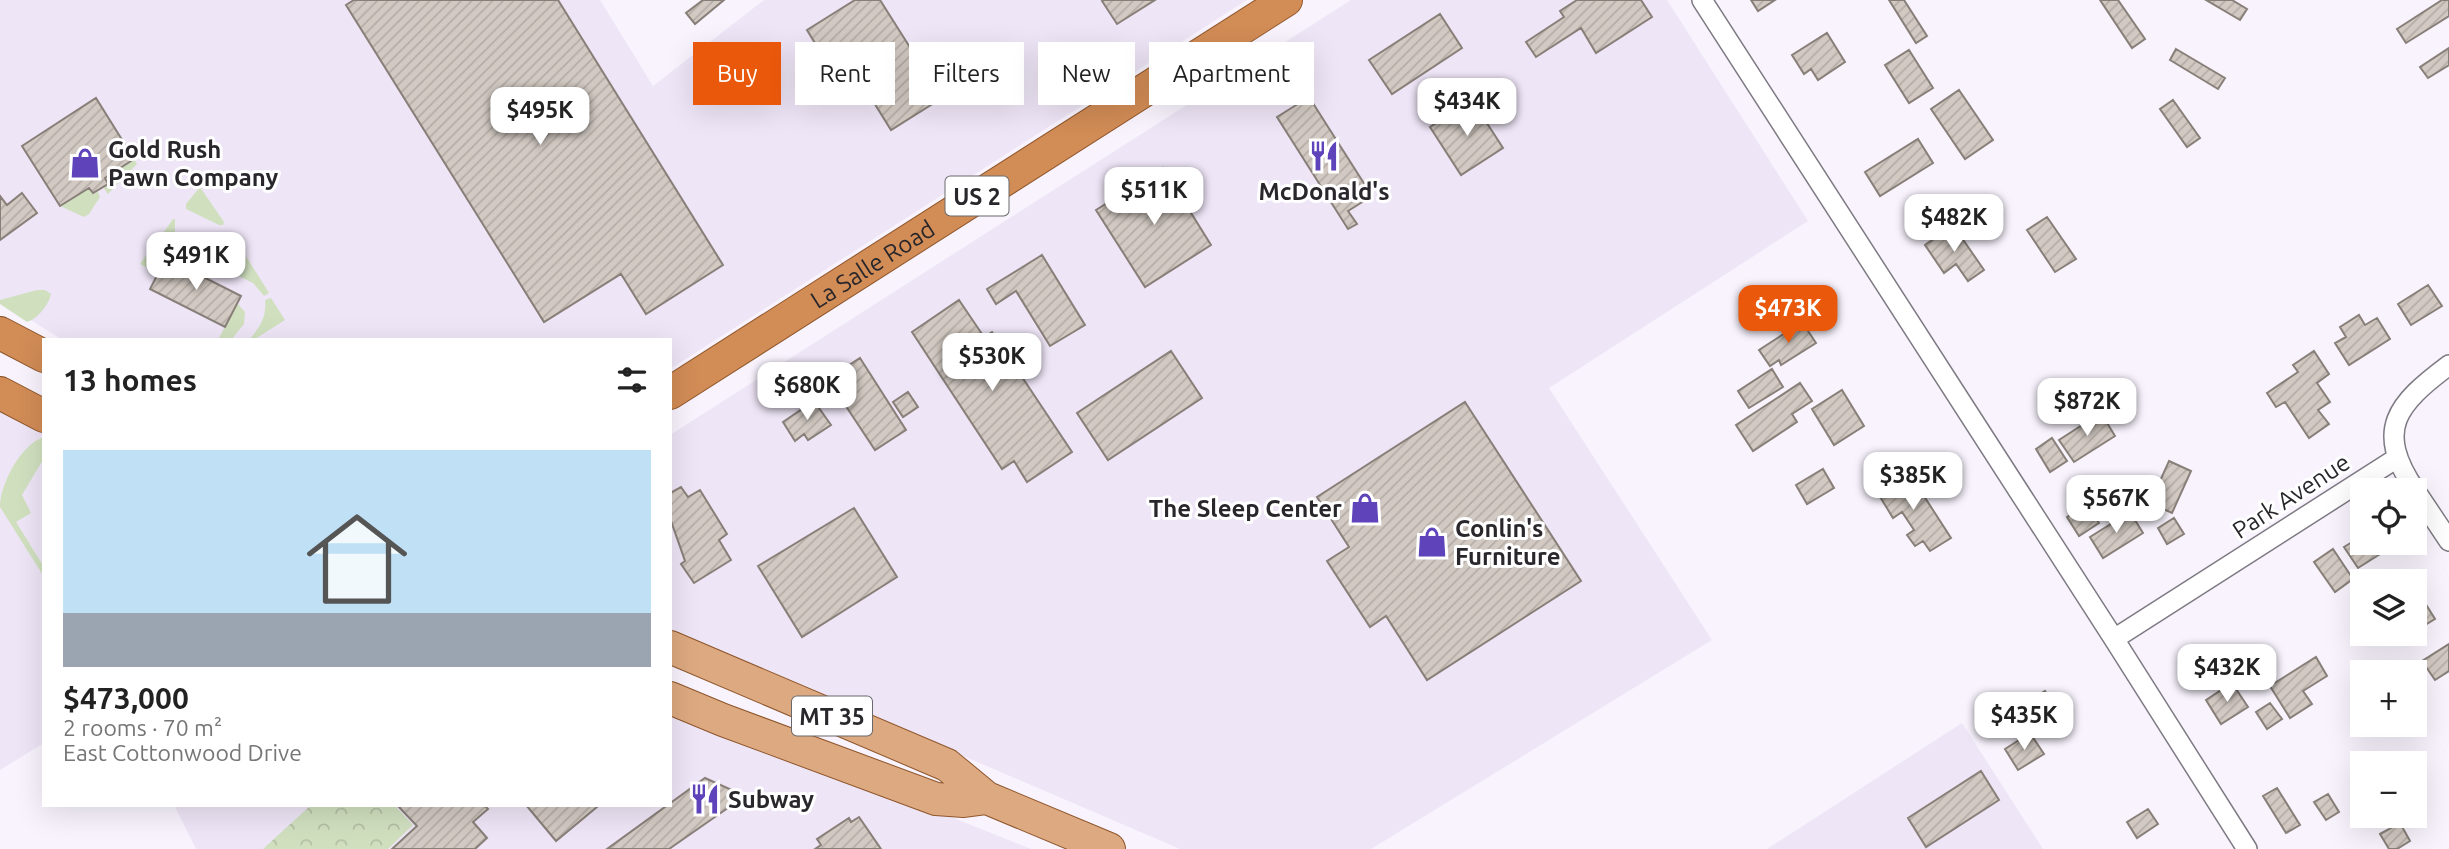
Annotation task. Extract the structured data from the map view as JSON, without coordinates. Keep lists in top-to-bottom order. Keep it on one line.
{"streets":{"highway":["US 2","La Salle Road"],"main road":["MT 35"],"street":["Park Avenue"]},"places":{"restaurant":["McDonald's","Subway"],"shop":["Gold Rush Pawn Company","The Sleep Center","Conlin's Furniture"]},"page":{"chip":["Buy","Rent","Filters","New","Apartment"],"price":["$434K","$495K","$511K","$482K","$491K","$473K","$530K","$680K","$872K","$385K","$567K","$432K","$435K"],"heading":"13 homes","list":[{"name":"$473,000","note":"2 rooms · 70 m² · East Cottonwood Drive"}],"map_buttons":["+","−"]}}
